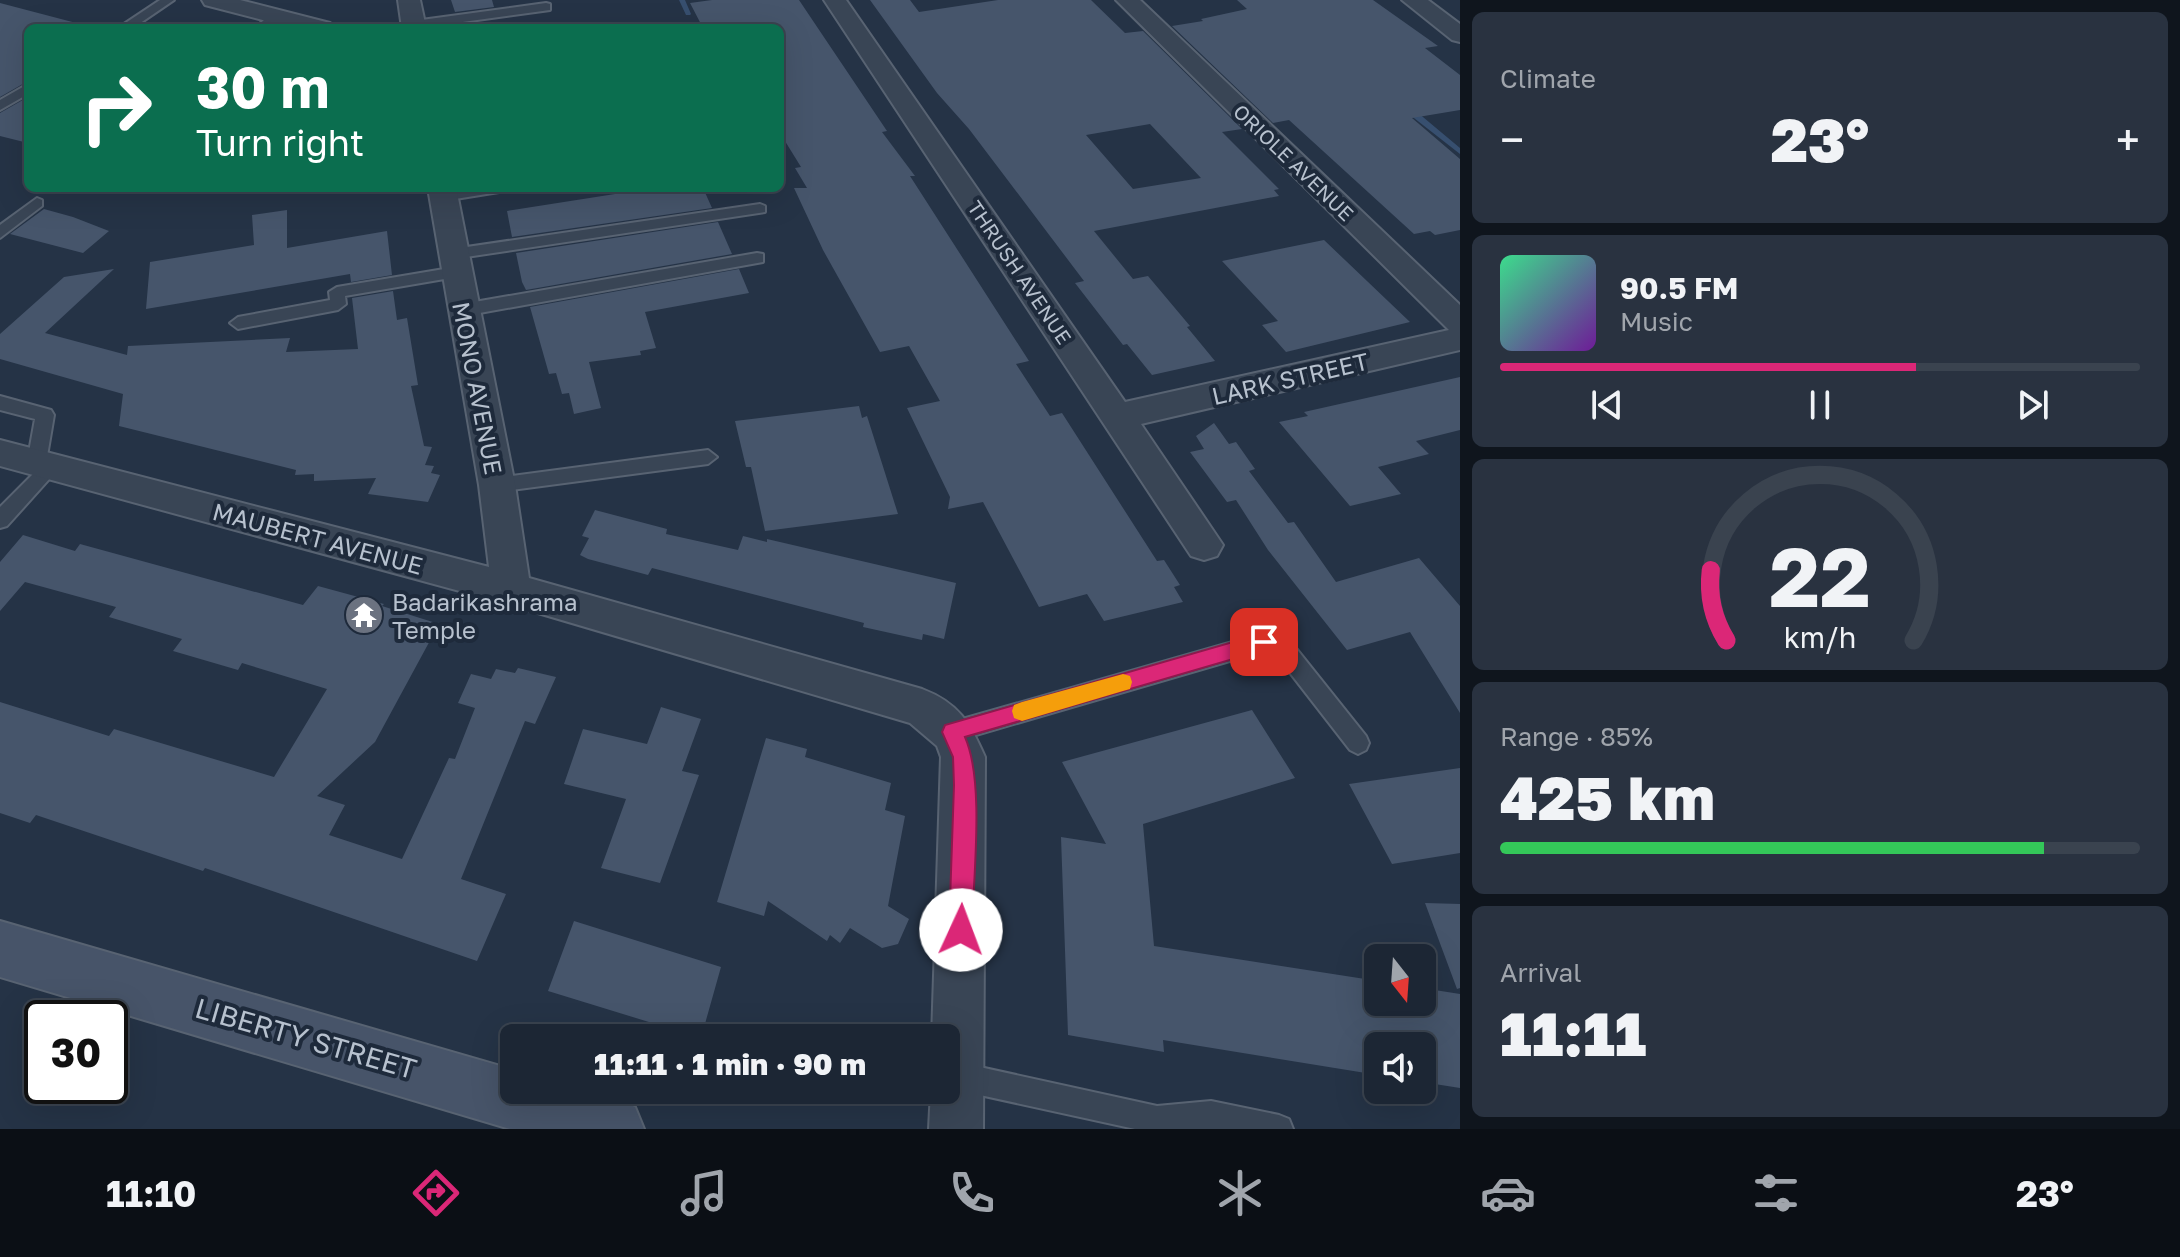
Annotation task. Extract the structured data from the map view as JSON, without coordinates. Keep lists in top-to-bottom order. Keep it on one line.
{"streets":{"street":["ORIOLE AVENUE","THRUSH AVENUE","LARK STREET","MONO AVENUE","MAUBERT AVENUE","LIBERTY STREET"]},"crossings":[["THRUSH AVENUE","LARK STREET"],["MONO AVENUE","MAUBERT AVENUE"]],"places":{"temple":["Badarikashrama Temple"]},"north":"bottom","page":{"tile":["Climate",["Range · 85%","425 km"],["Arrival","11:11"]],"turn":["30 m","Turn right"],"heat":["−","23°","+"],"song":["90.5 FM","Music"],"limit":"30","trip":"11:11 · 1 min · 90 m","tabs":["11:10","23°"],"gauge":["22","km/h"]}}
